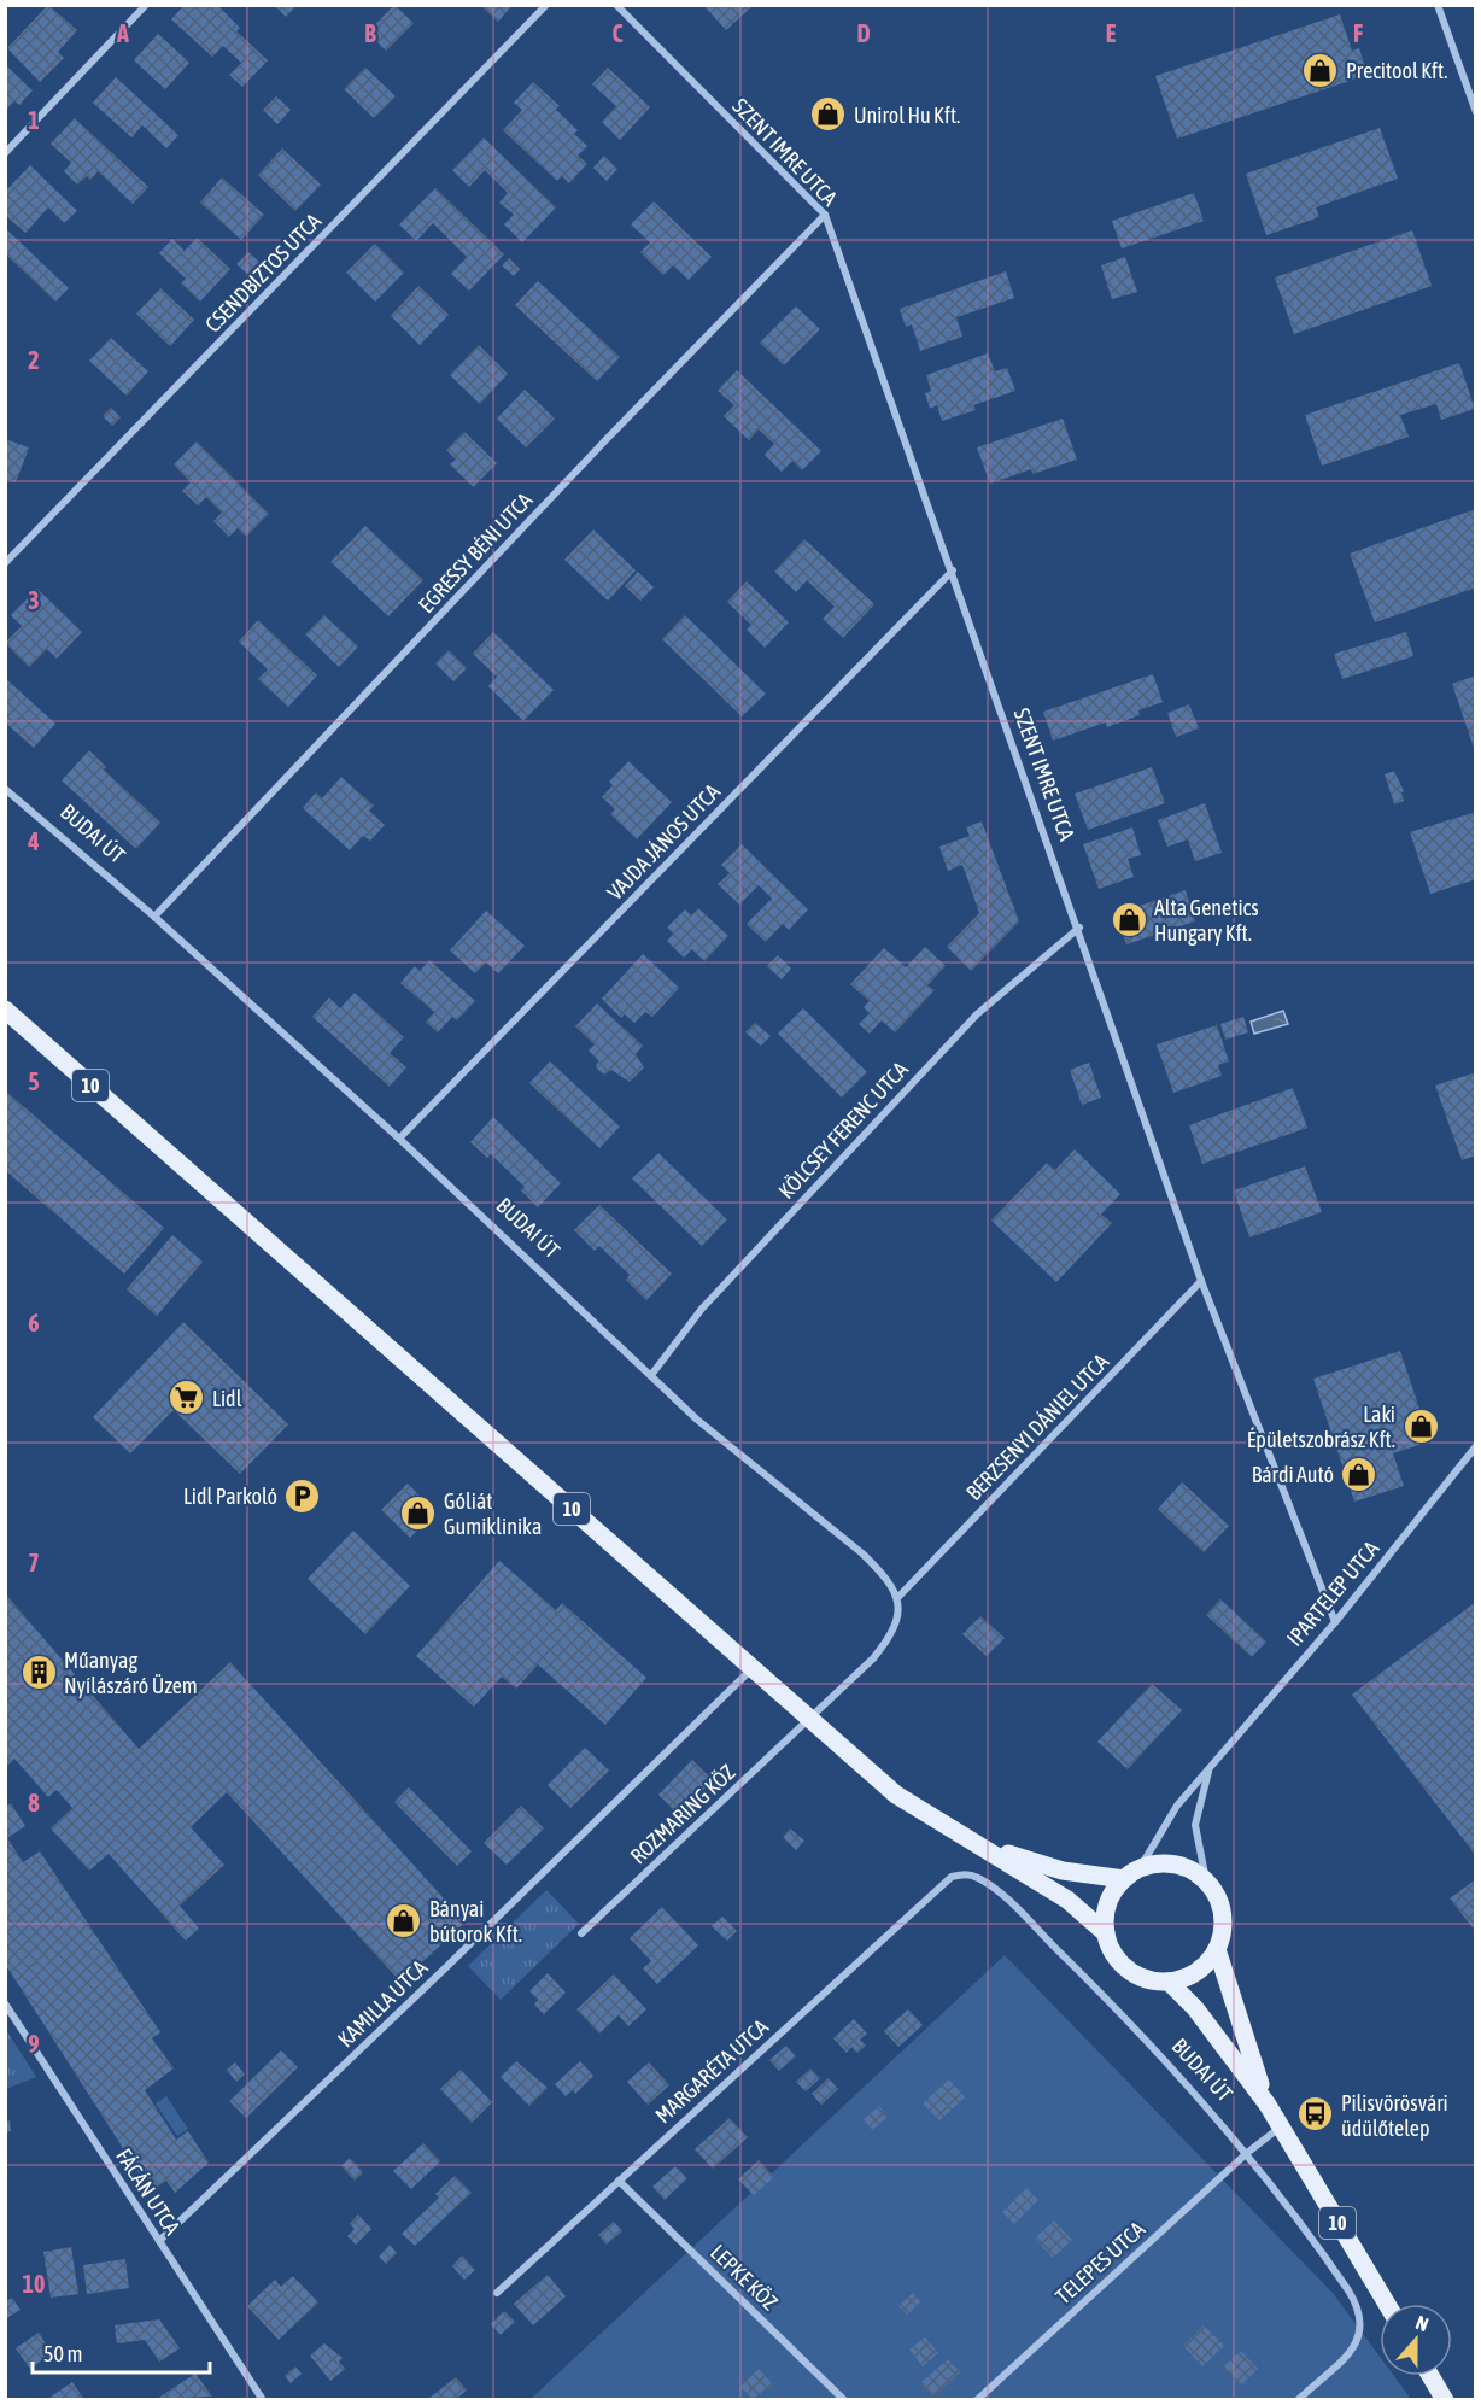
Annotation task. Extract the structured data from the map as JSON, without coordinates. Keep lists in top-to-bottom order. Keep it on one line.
{"streets":{"main road":["10"],"street":["SZENT IMRE UTCA","CSENDBIZTOS UTCA","EGRESSY BÉNI UTCA","BUDAI ÚT","VAJDA JÁNOS UTCA","KÖLCSEY FERENC UTCA","BERZSENYI DÁNIEL UTCA","IPARTELEP UTCA","ROZMARING KÖZ","KAMILLA UTCA","MARGARÉTA UTCA","FÁCÁN UTCA","TELEPES UTCA","LEPKE KÖZ"]},"crossings":[["SZENT IMRE UTCA","EGRESSY BÉNI UTCA"],["SZENT IMRE UTCA","VAJDA JÁNOS UTCA"],["SZENT IMRE UTCA","KÖLCSEY FERENC UTCA"],["SZENT IMRE UTCA","BERZSENYI DÁNIEL UTCA"],["SZENT IMRE UTCA","IPARTELEP UTCA"],["EGRESSY BÉNI UTCA","BUDAI ÚT"],["BUDAI ÚT","VAJDA JÁNOS UTCA"],["BUDAI ÚT","KÖLCSEY FERENC UTCA"],["BUDAI ÚT","BERZSENYI DÁNIEL UTCA"],["BUDAI ÚT","MARGARÉTA UTCA"],["BUDAI ÚT","TELEPES UTCA"],["10","IPARTELEP UTCA"],["10","ROZMARING KÖZ"],["10","KAMILLA UTCA"],["10","TELEPES UTCA"],["KAMILLA UTCA","FÁCÁN UTCA"],["MARGARÉTA UTCA","LEPKE KÖZ"]],"places":{"shop":["Precitool Kft.","Unirol Hu Kft.","Alta Genetics Hungary Kft.","Laki Épületszobrász Kft.","Bárdi Autó","Góliát Gumiklinika","Bányai bútorok Kft."],"supermarket":["Lidl"],"parking":["Lidl Parkoló"],"building":["Műanyag Nyílászáró Üzem"],"bus stop":["Pilisvörösvári üdülőtelep"]},"scale_bar":"50 m","north":"top","grid":{"columns":["A","B","C","D","E","F"],"rows":["1","2","3","4","5","6","7","8","9","10"]}}
